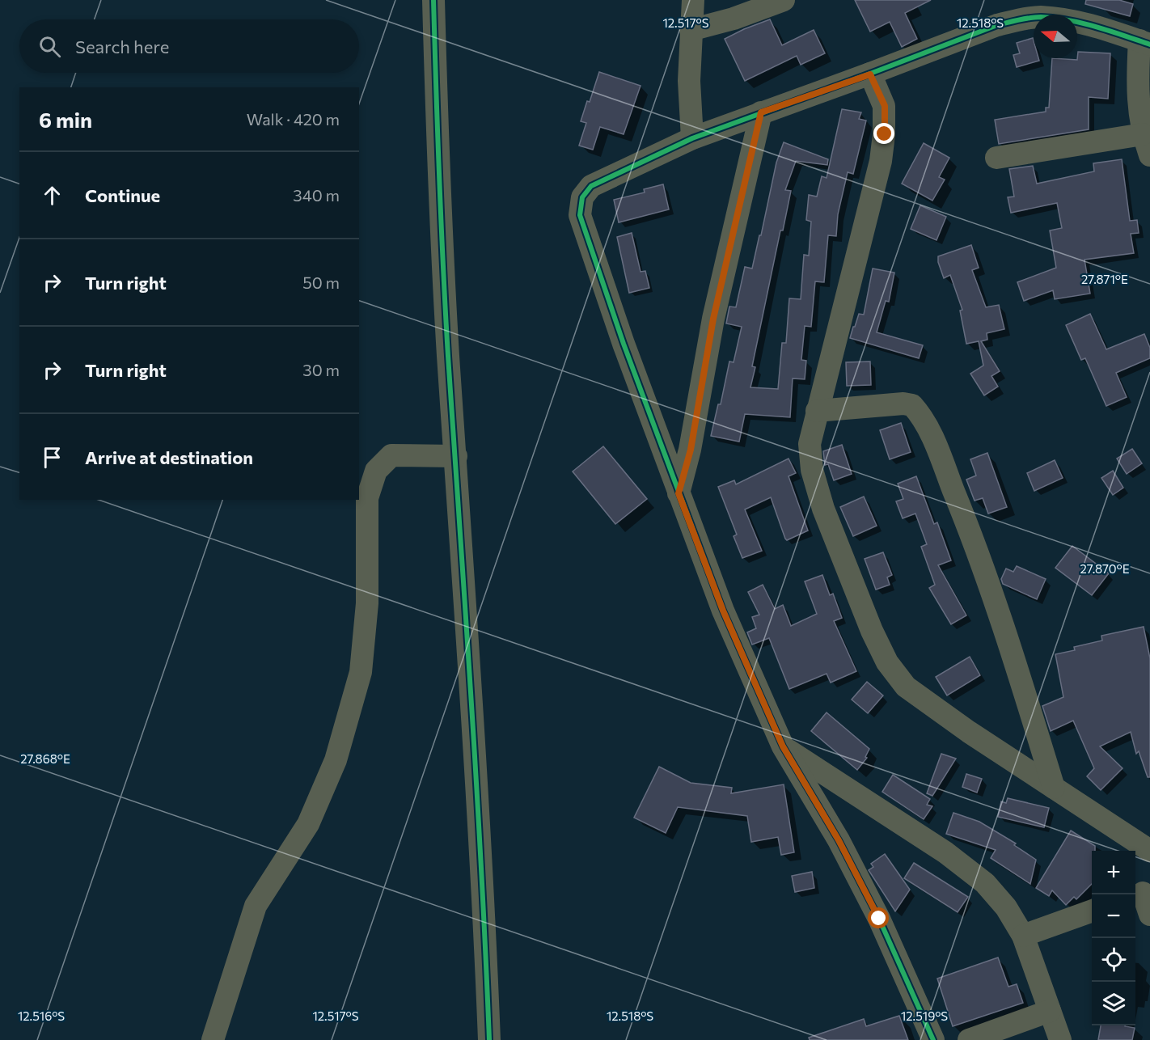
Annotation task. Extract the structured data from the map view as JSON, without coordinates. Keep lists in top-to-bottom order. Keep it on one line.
{"north":"left","page":{"search":"Search here","heading":["6 min","Walk · 420 m"],"list":[["Continue","340 m"],["Turn right","50 m"],["Turn right","30 m"],"Arrive at destination"],"map_buttons":["+","−"]},"coordinates":["12.517°S","12.518°S","27.871°E","27.870°E","27.868°E","12.516°S","12.519°S"]}
